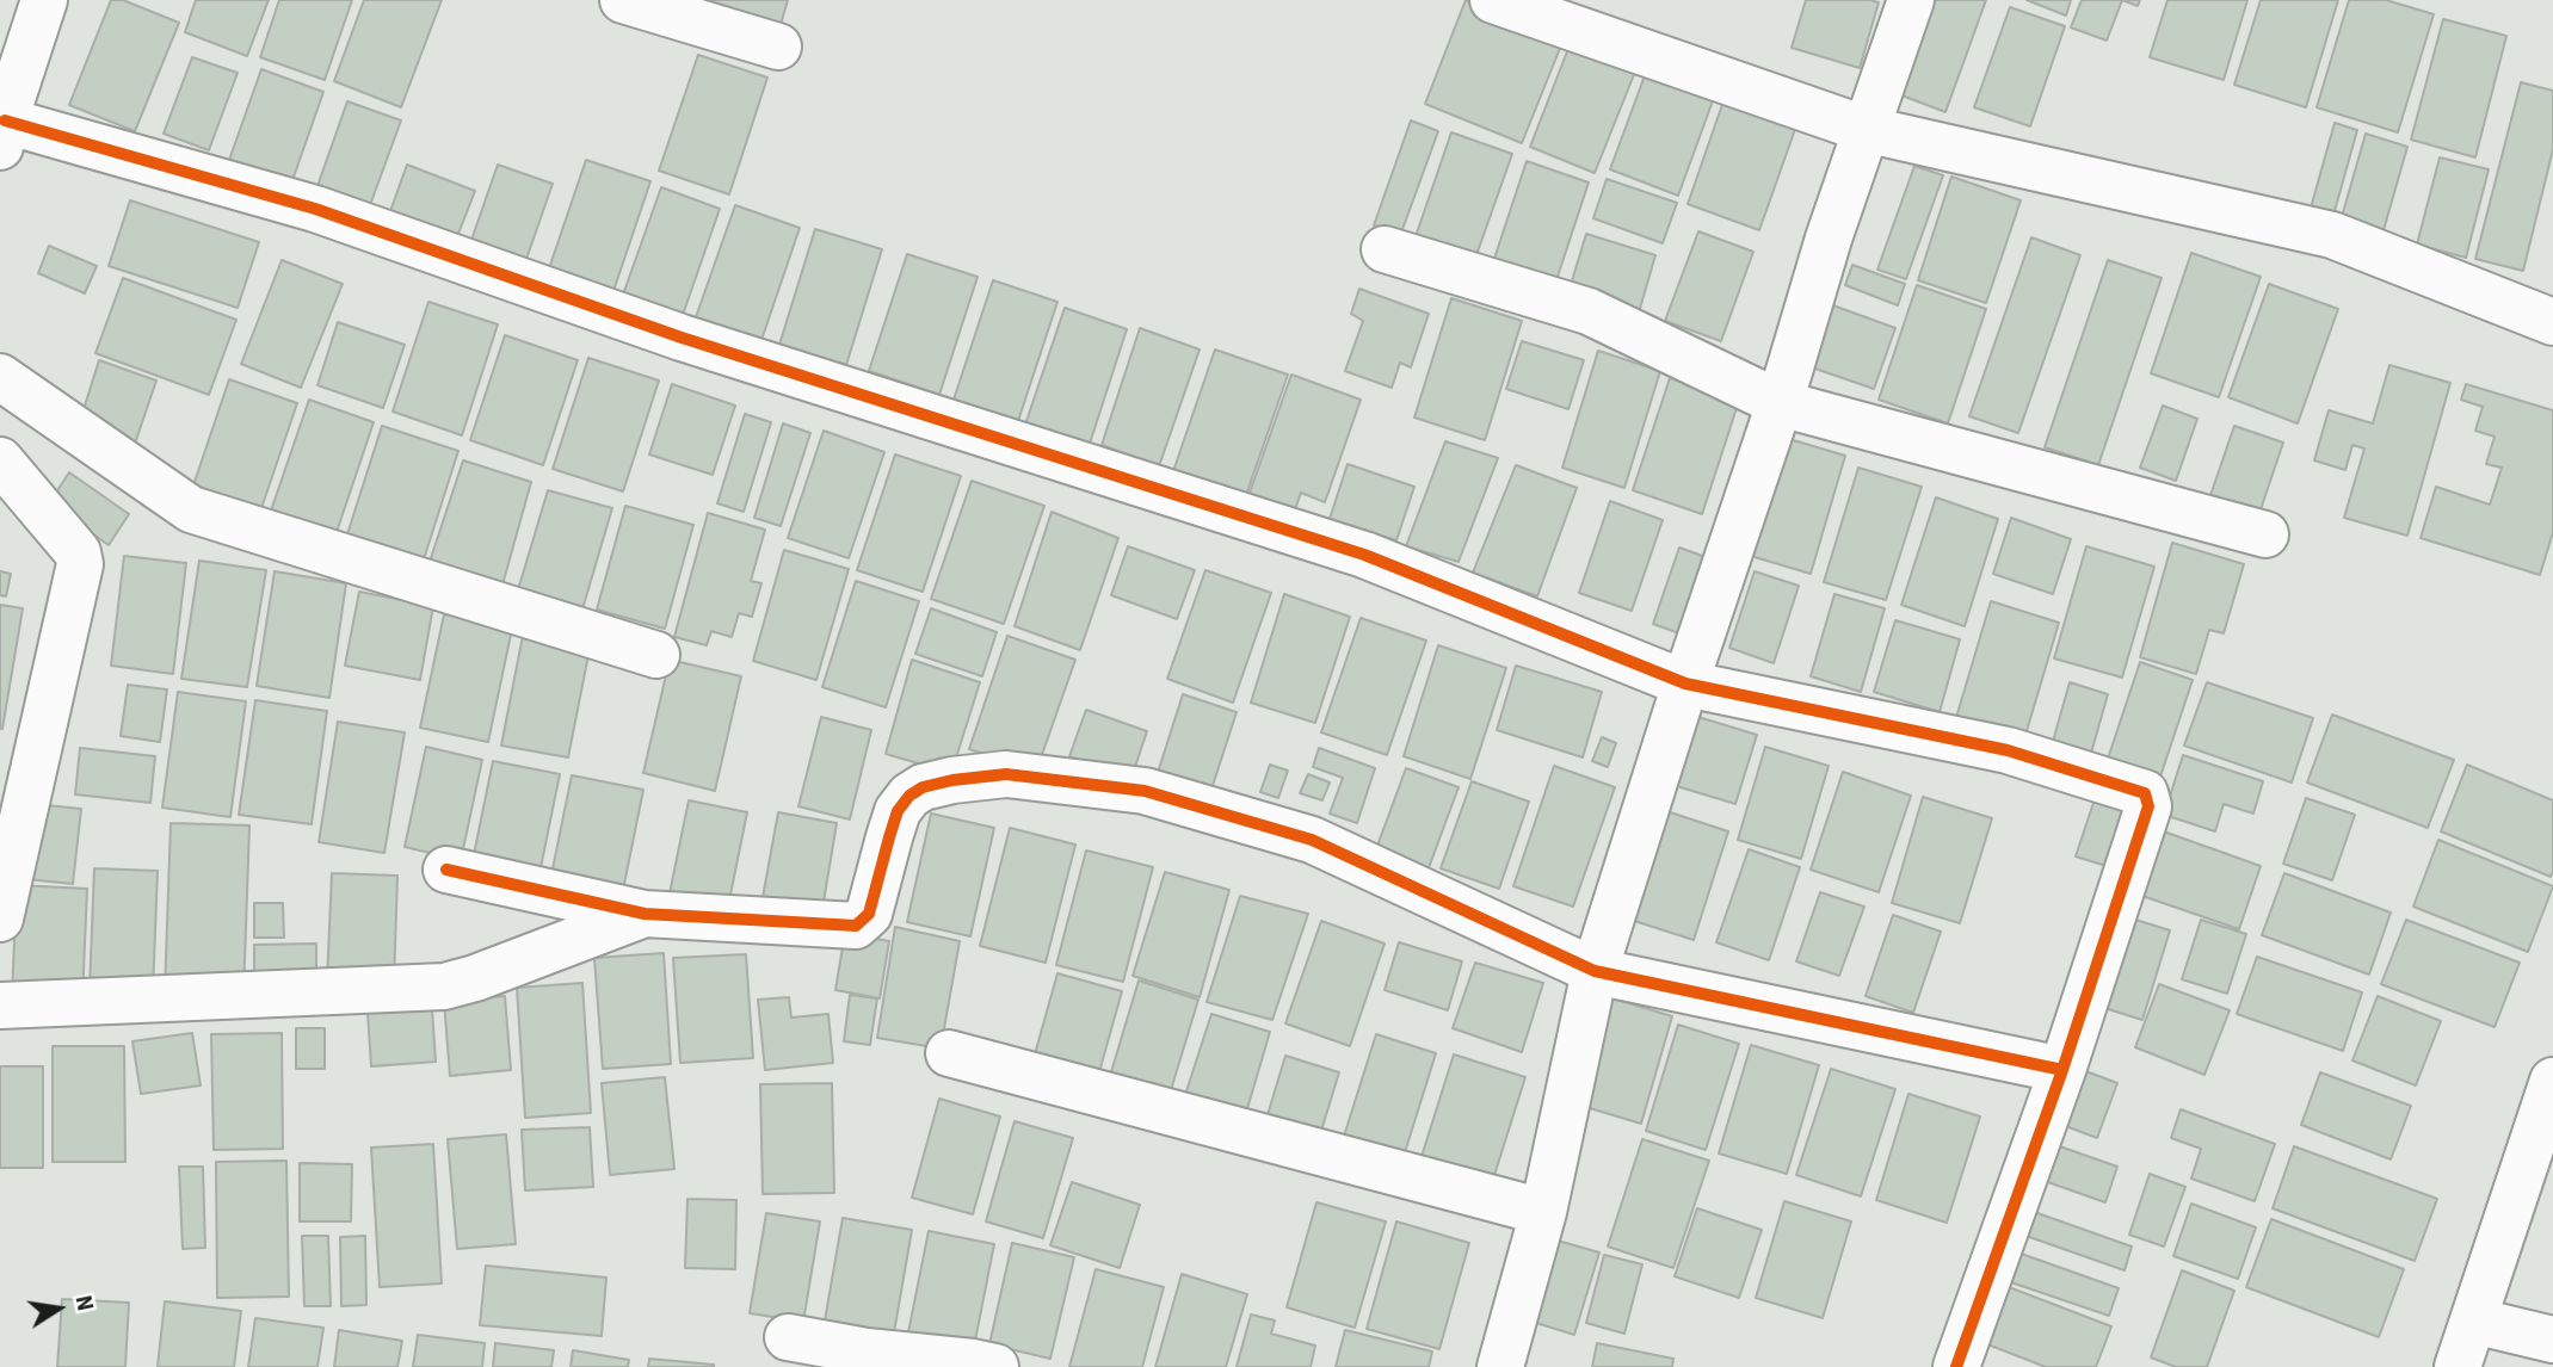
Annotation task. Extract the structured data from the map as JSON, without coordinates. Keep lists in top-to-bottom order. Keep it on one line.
{"north":"right"}
